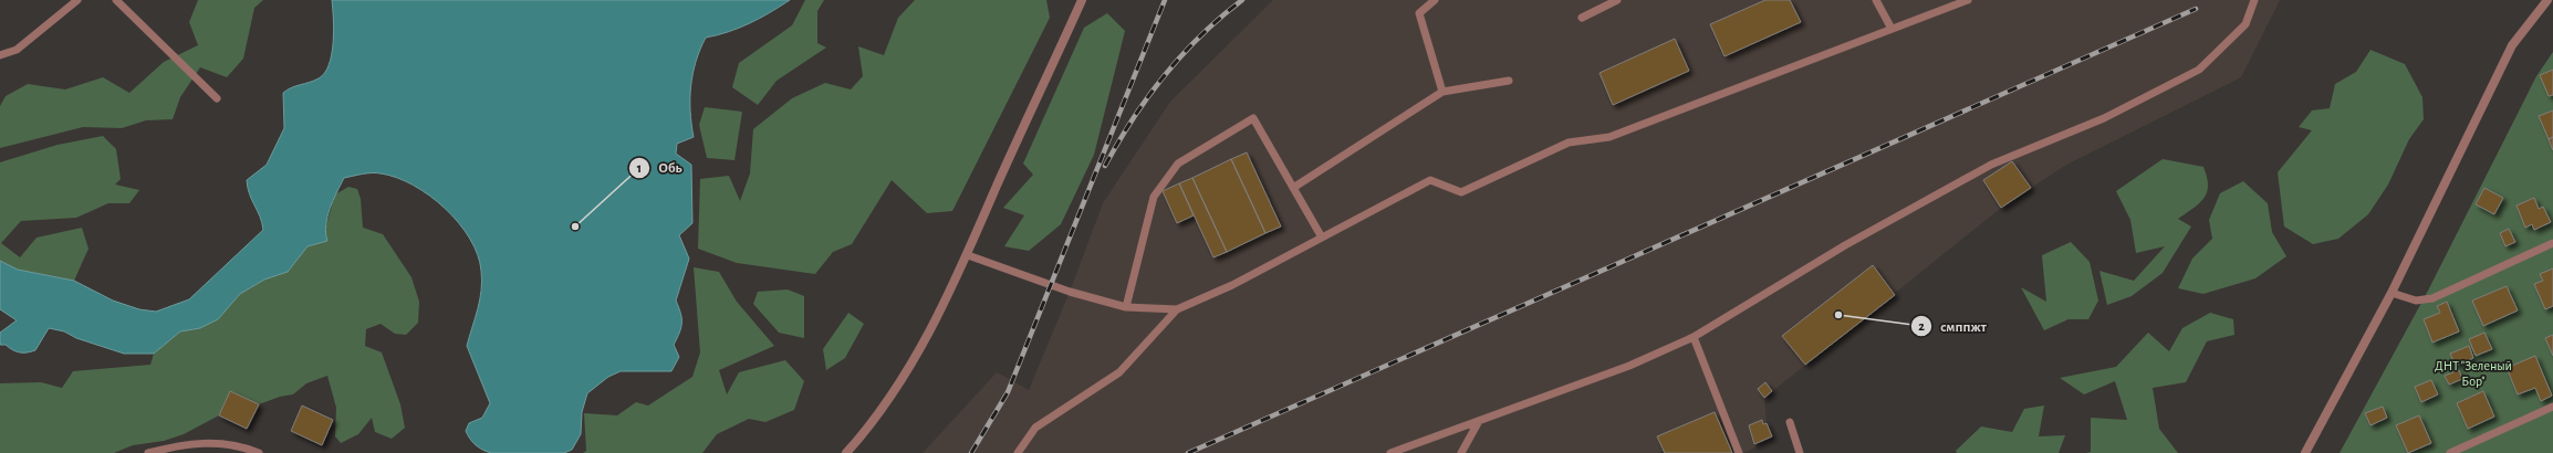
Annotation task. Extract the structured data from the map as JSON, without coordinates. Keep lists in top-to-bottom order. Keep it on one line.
{"parks":["ДНТ \"Зеленый Бор\""],"places":["Обь","смппжт"]}
